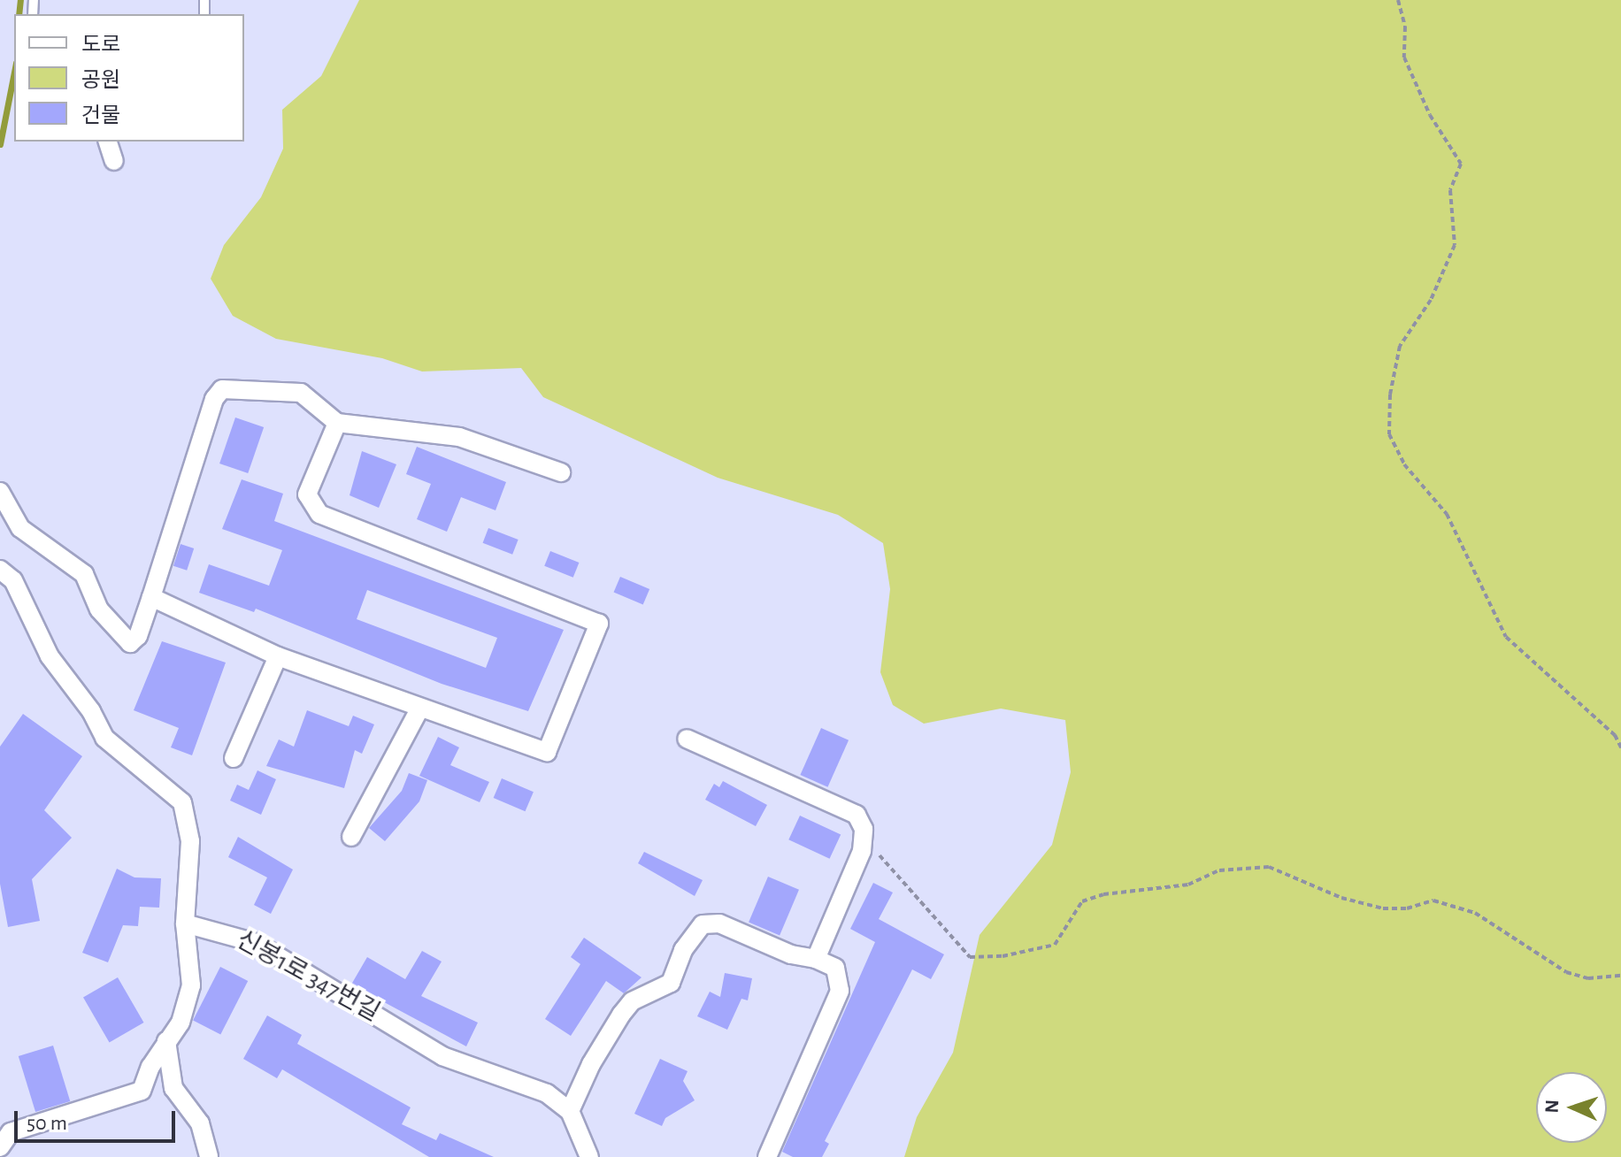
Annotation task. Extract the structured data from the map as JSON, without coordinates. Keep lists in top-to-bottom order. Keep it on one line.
{"streets":{"street":["신봉1로 347번길"]},"legend":["도로","공원","건물"],"scale_bar":"50 m","north":"left"}
